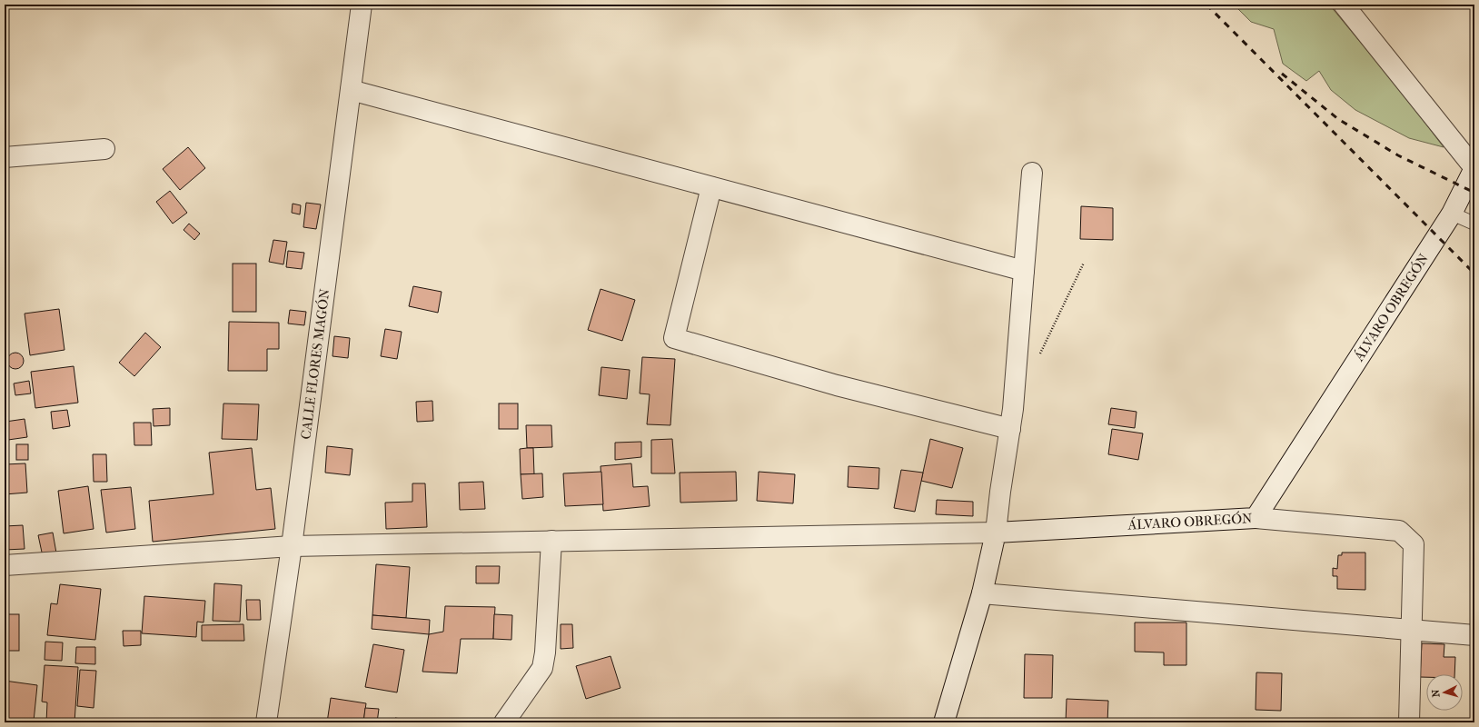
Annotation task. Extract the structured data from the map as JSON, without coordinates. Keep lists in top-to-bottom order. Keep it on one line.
{"streets":{"street":["ÁLVARO OBREGÓN","CALLE FLORES MAGÓN"]},"crossings":[["ÁLVARO OBREGÓN","CALLE FLORES MAGÓN"]],"north":"left"}
